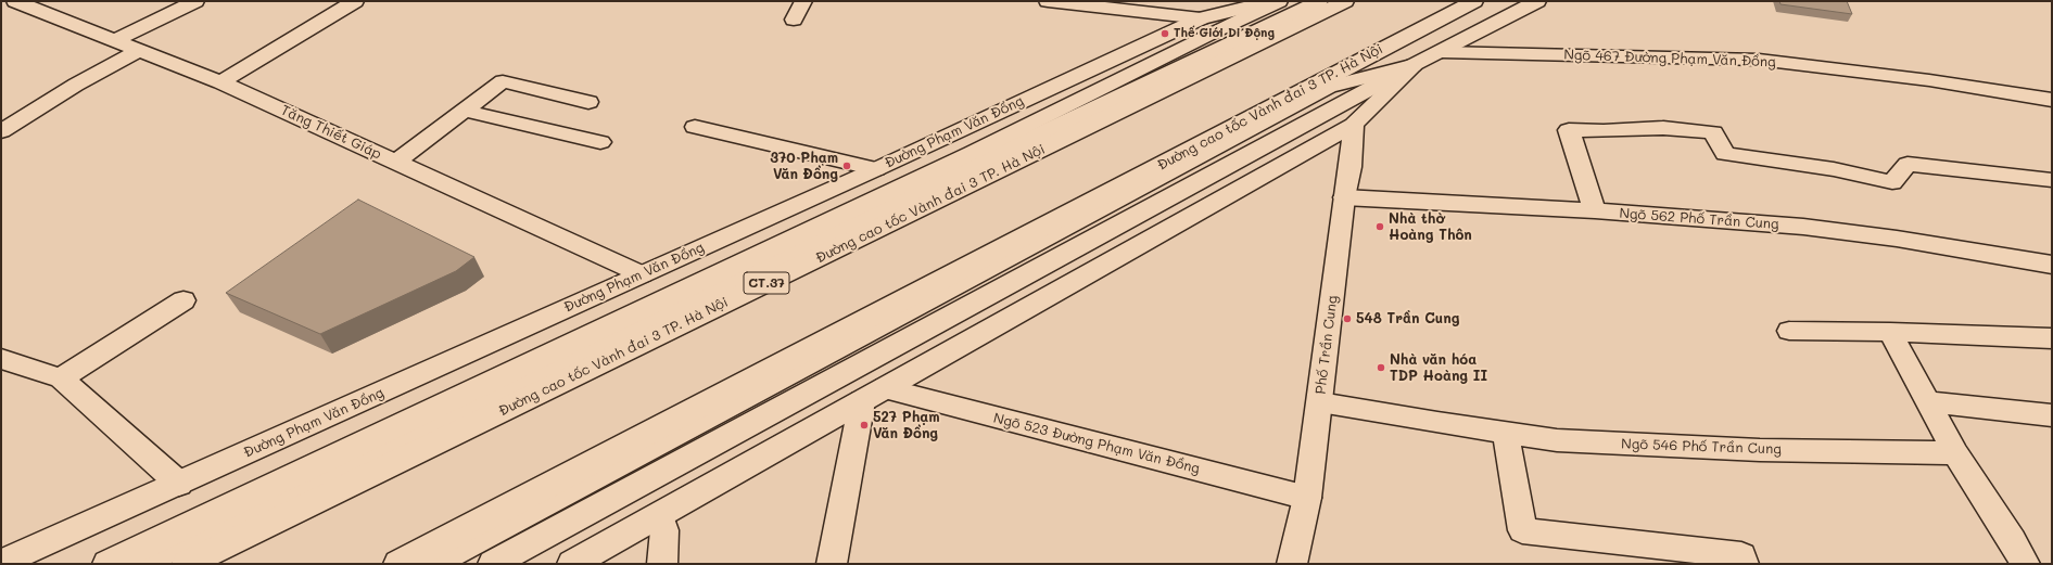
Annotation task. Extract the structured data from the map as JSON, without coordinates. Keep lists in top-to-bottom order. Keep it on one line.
{"streets":{"main road":["Ngõ 467 Đường Phạm Văn Đồng","Đường cao tốc Vành đai 3 TP. Hà Nội","Tăng Thiết Giáp","Đường Phạm Văn Đồng","Ngõ 562 Phố Trần Cung","CT.37","Phố Trần Cung","Ngõ 523 Đường Phạm Văn Đồng","Ngõ 546 Phố Trần Cung"]},"crossings":[["Tăng Thiết Giáp","Đường Phạm Văn Đồng"],["Ngõ 562 Phố Trần Cung","Phố Trần Cung"],["Phố Trần Cung","Ngõ 523 Đường Phạm Văn Đồng"],["Phố Trần Cung","Ngõ 546 Phố Trần Cung"]],"places":["Thế Giới Di Động","370 Phạm Văn Đồng","Nhà thờ Hoàng Thôn","548 Trần Cung","Nhà văn hóa TDP Hoàng II","527 Phạm Văn Đồng"]}
